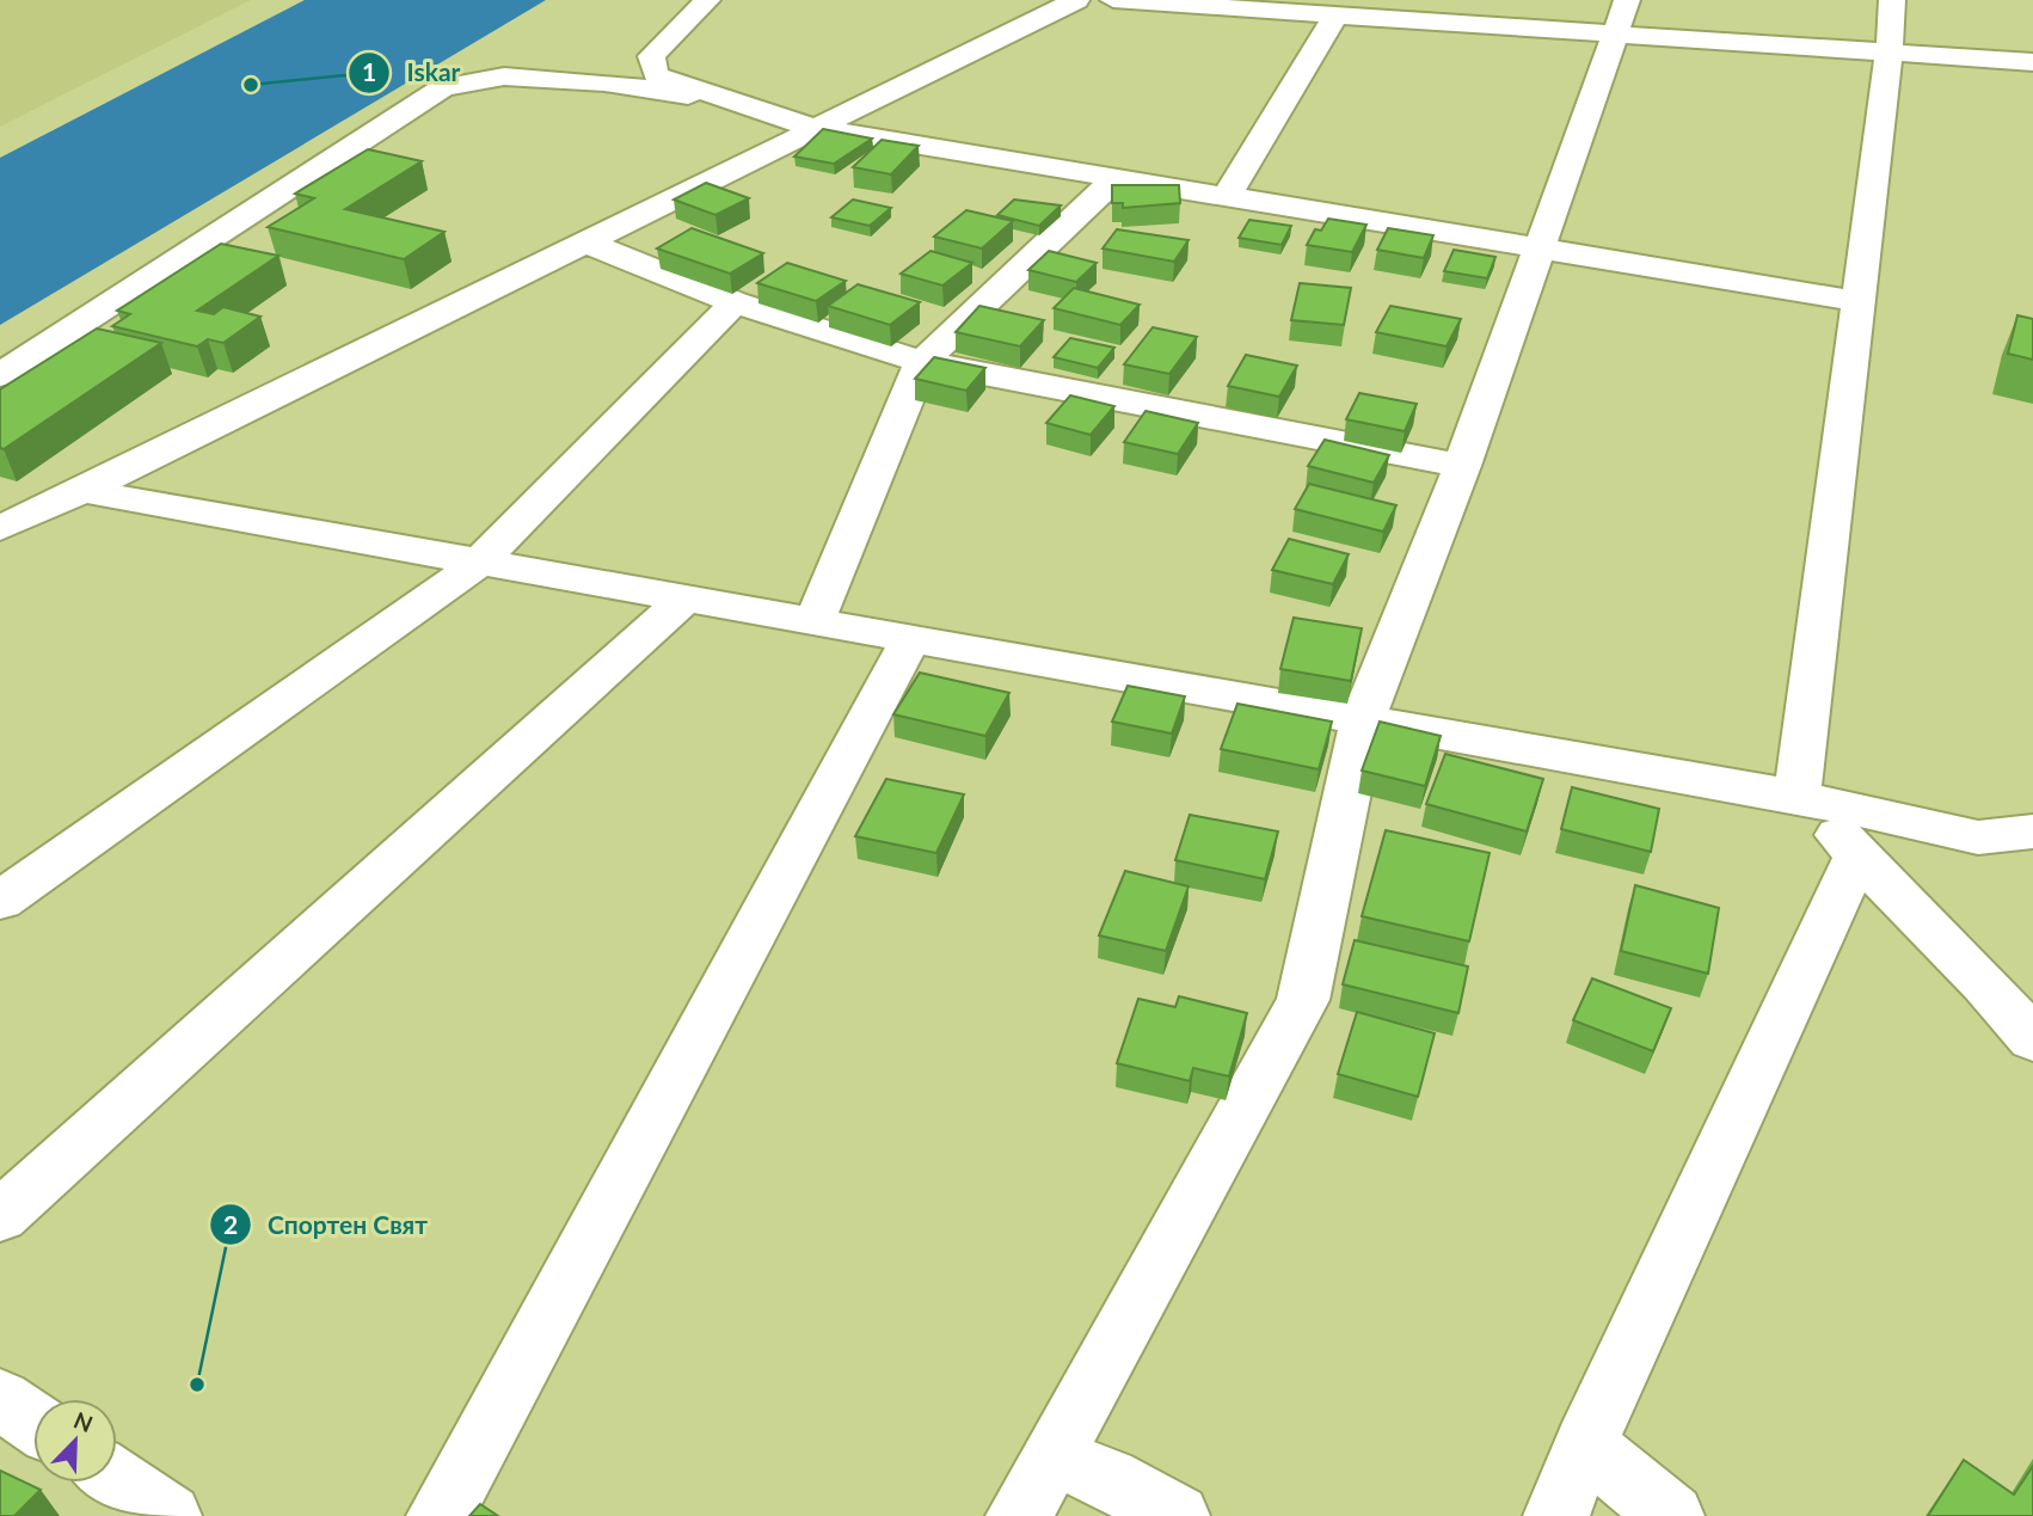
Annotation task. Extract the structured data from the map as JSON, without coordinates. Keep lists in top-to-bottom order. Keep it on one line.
{"places":["Iskar","Спортен Свят"],"north":"top right"}
